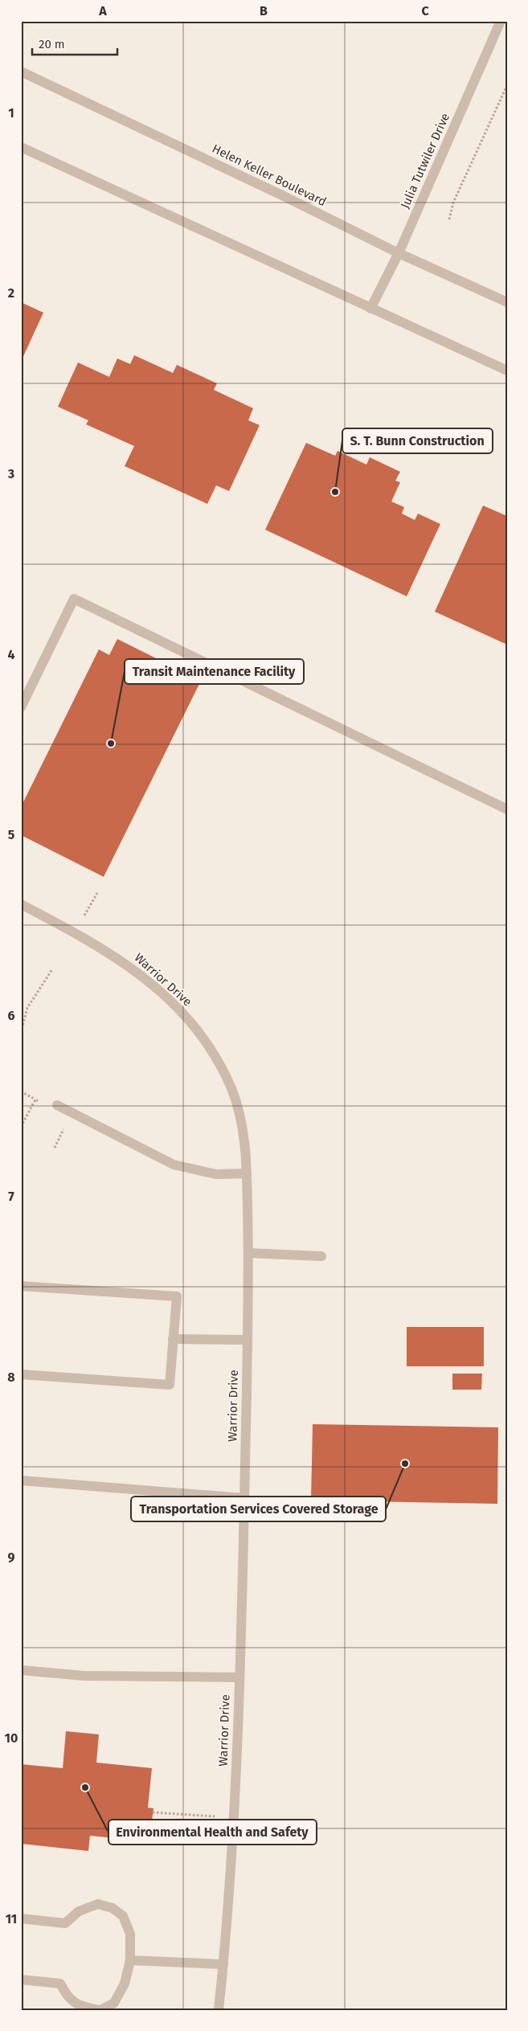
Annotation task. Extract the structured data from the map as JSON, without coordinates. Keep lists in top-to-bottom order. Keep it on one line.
{"streets":{"street":["Julia Tutwiler Drive","Helen Keller Boulevard","Warrior Drive"]},"crossings":[["Julia Tutwiler Drive","Helen Keller Boulevard"]],"places":["S. T. Bunn Construction","Transit Maintenance Facility","Transportation Services Covered Storage","Environmental Health and Safety"],"scale_bar":"20 m","grid":{"columns":["A","B","C"],"rows":["1","2","3","4","5","6","7","8","9","10","11"]}}
